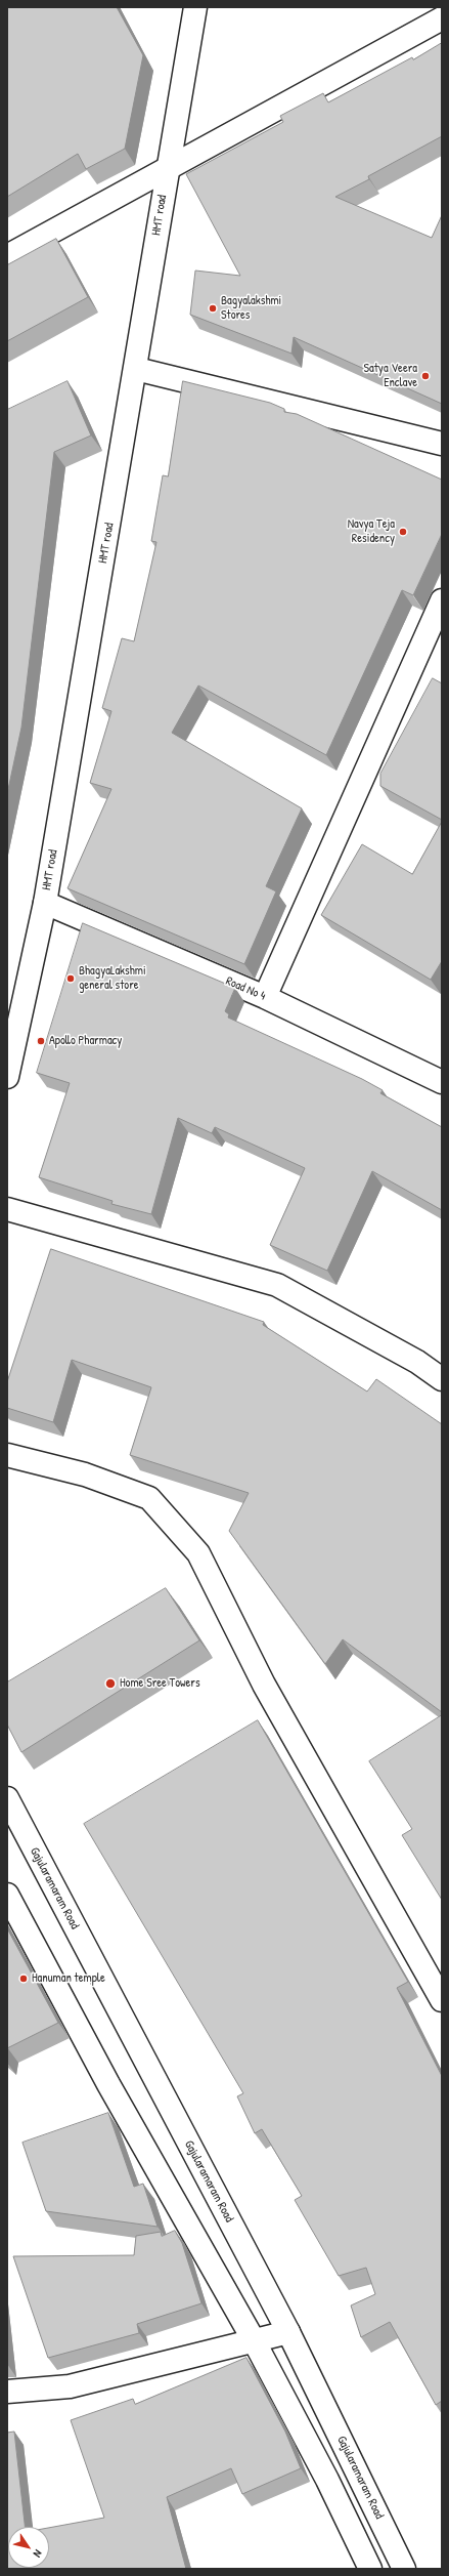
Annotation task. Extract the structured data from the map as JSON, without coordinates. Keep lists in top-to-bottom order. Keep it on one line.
{"streets":{"street":["HMT road","Road No 4","Gajularamaram Road"]},"crossings":[["HMT road","Road No 4"]],"places":["Bagyalakshmi Stores","Satya Veera Enclave","Navya Teja Residency","BhagyaLakshmi general store","Apollo Pharmacy","Home Sree Towers","Hanuman temple"],"north":"bottom right"}
